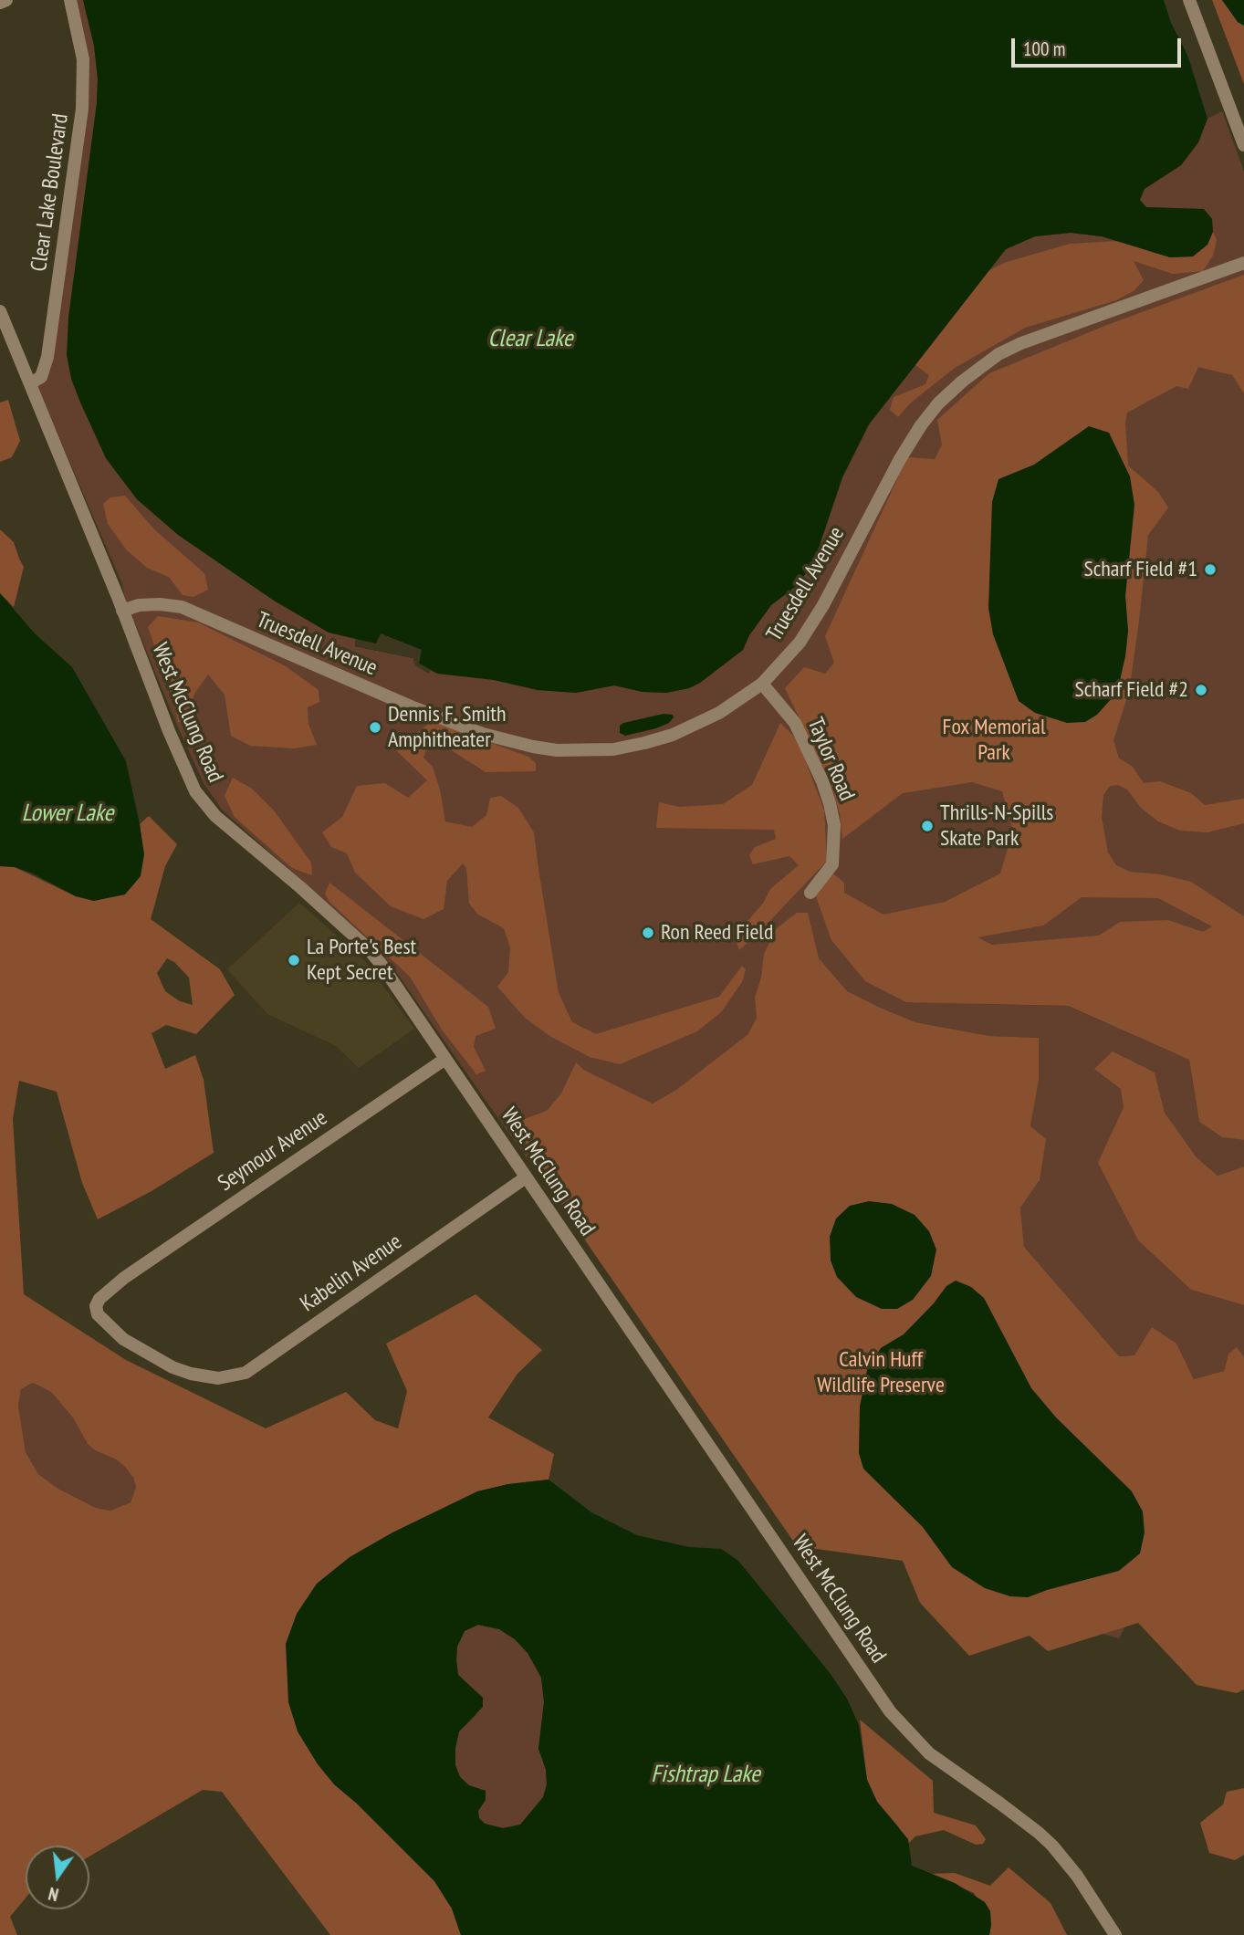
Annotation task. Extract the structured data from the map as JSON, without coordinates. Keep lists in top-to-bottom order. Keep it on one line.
{"streets":{"street":["Clear Lake Boulevard","Truesdell Avenue","West McClung Road","Taylor Road","Seymour Avenue","Kabelin Avenue"]},"crossings":[["Clear Lake Boulevard","West McClung Road"],["Truesdell Avenue","West McClung Road"],["Truesdell Avenue","Taylor Road"],["West McClung Road","Seymour Avenue"],["West McClung Road","Kabelin Avenue"],["Seymour Avenue","Kabelin Avenue"]],"water":["Clear Lake","Lower Lake","Fishtrap Lake"],"parks":["Fox Memorial Park","Calvin Huff Wildlife Preserve"],"places":["Scharf Field #1","Scharf Field #2","Dennis F. Smith Amphitheater","Thrills-N-Spills Skate Park","Ron Reed Field","La Porte's Best Kept Secret"],"scale_bar":"100 m","north":"bottom"}
